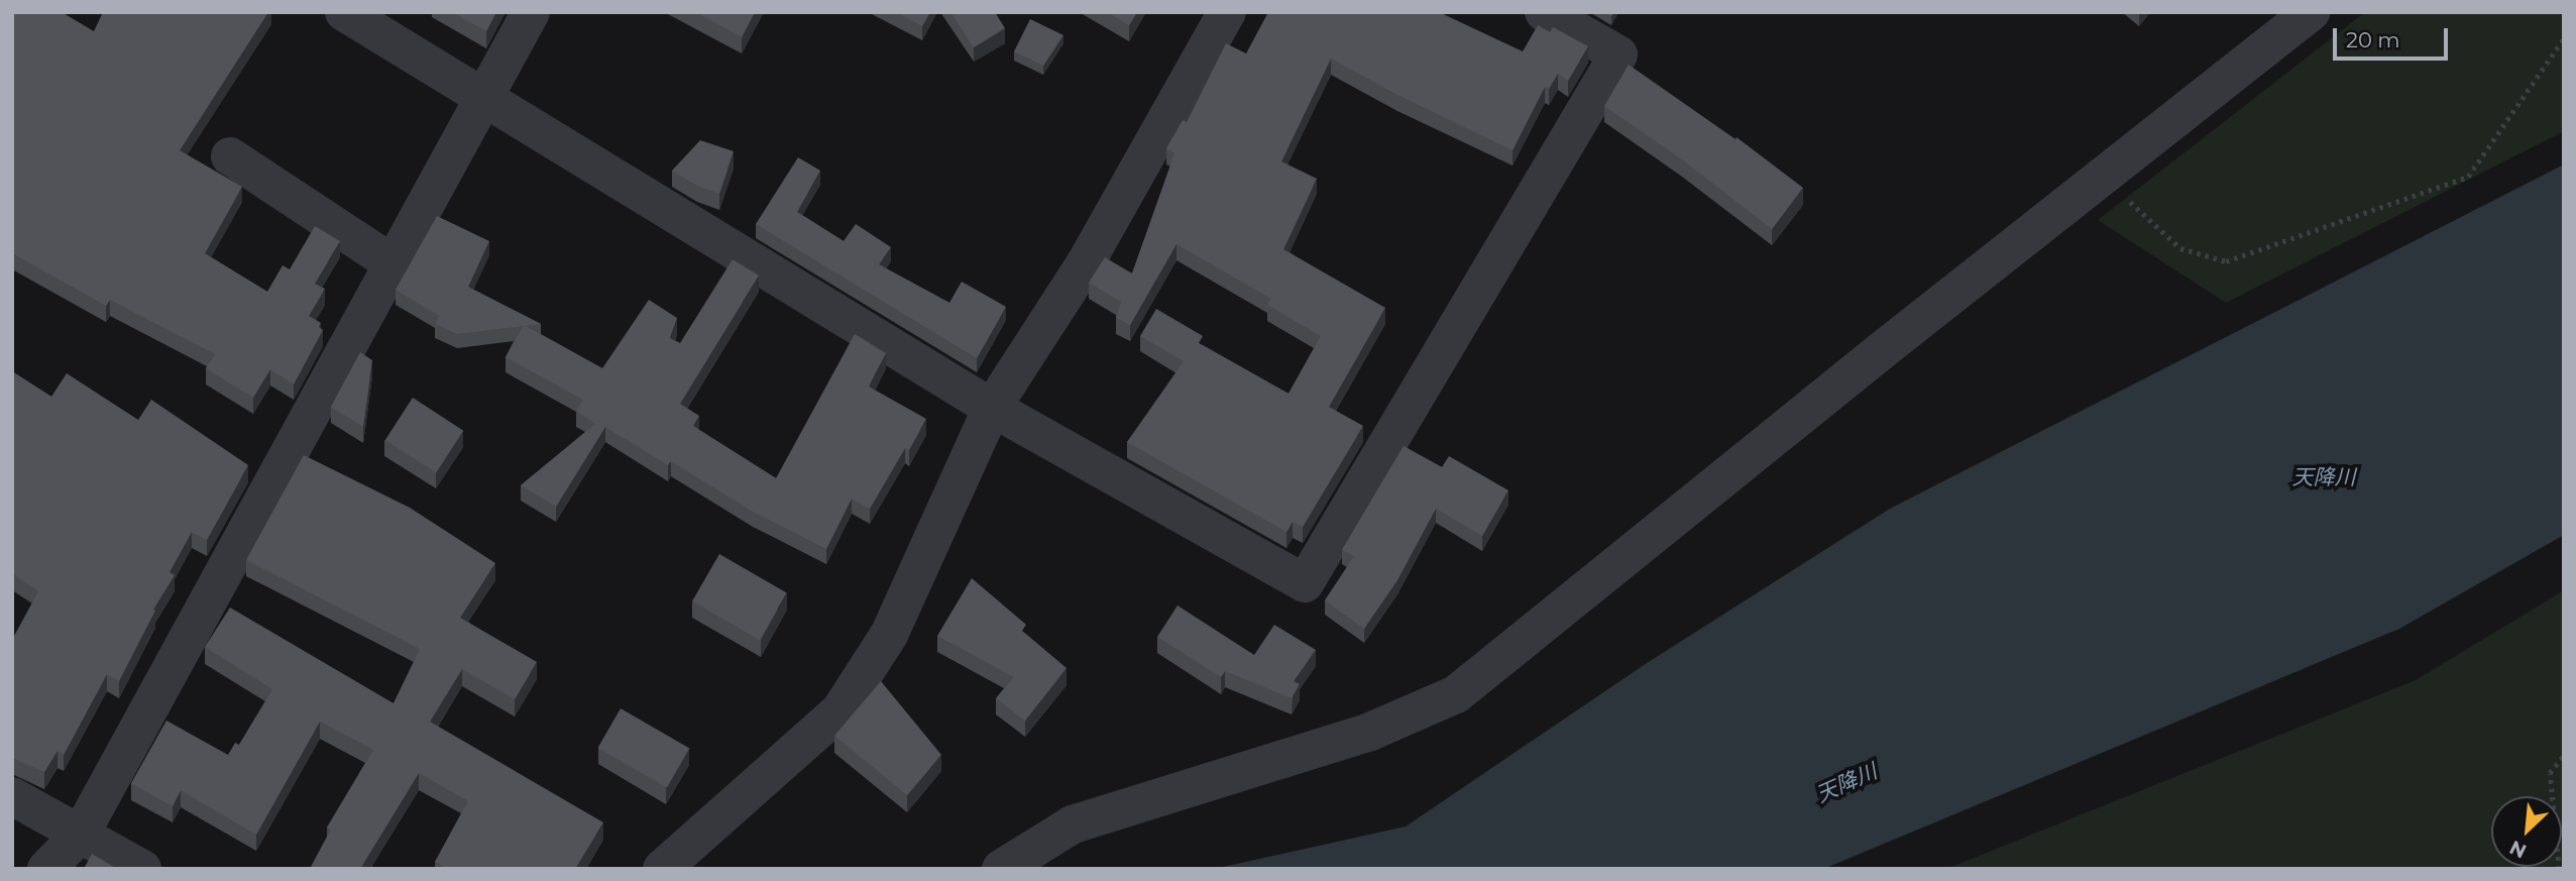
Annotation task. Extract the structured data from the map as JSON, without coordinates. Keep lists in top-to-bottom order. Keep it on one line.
{"water":["天降川"],"scale_bar":"20 m","north":"bottom left"}
